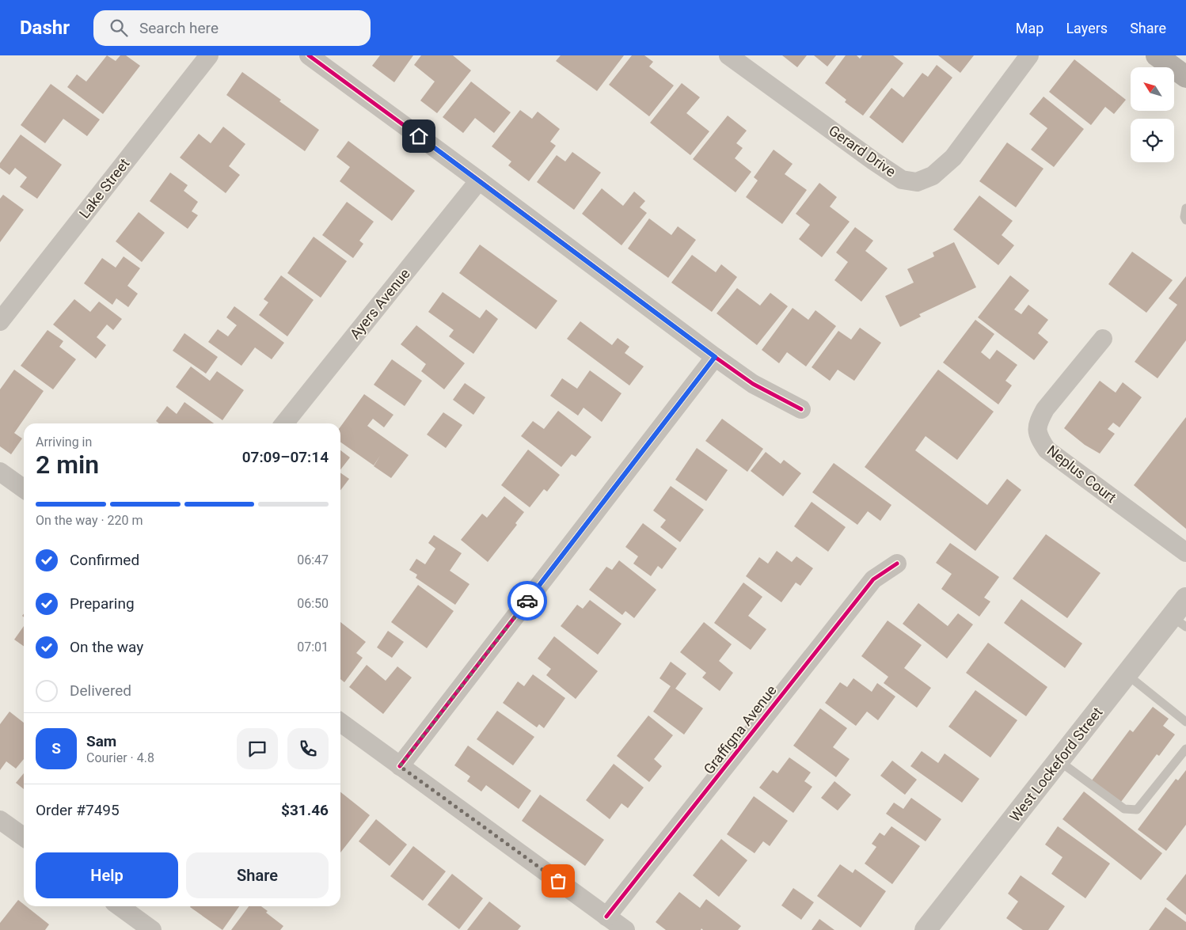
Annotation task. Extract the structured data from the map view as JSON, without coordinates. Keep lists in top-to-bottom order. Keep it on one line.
{"streets":{"street":["Gerard Drive","Lake Street","Ayers Avenue","Neplus Court","Graffigna Avenue","West Lockeford Street"]},"north":"top left","page":{"header":"Dashr","search":"Search here","nav":["Map","Layers","Share"],"heading":["2 min","Arriving in","07:09–07:14"],"panel":["Sam","Courier · 4.8","Order #7495","$31.46"],"bar":"On the way · 220 m","list":[["Confirmed","06:47"],["Preparing","06:50"],["On the way","07:01"],"Delivered"],"round":"S","buttons":["Help","Share"]}}
